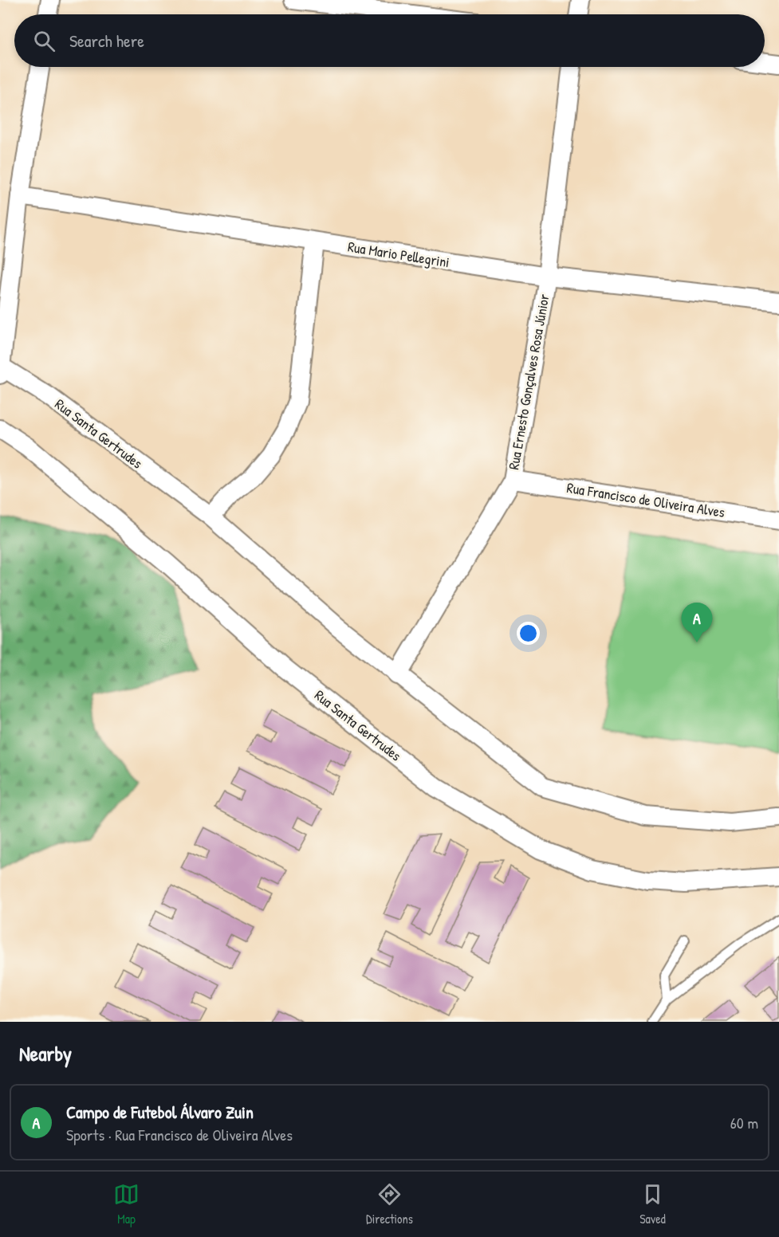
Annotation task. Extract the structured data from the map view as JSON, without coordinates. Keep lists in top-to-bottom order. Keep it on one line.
{"streets":{"street":["Rua Mario Pellegrini","Rua Ernesto Gonçalves Rosa Júnior","Rua Santa Gertrudes","Rua Francisco de Oliveira Alves"]},"crossings":[["Rua Mario Pellegrini","Rua Ernesto Gonçalves Rosa Júnior"],["Rua Ernesto Gonçalves Rosa Júnior","Rua Santa Gertrudes"],["Rua Ernesto Gonçalves Rosa Júnior","Rua Francisco de Oliveira Alves"]],"page":{"search":"Search here","pins":"A","heading":"Nearby","list":[{"mark":"A","name":"Campo de Futebol Álvaro Zuin","note":"Sports · Rua Francisco de Oliveira Alves","value":"60 m"}],"nav":["Map","Directions","Saved"]}}
